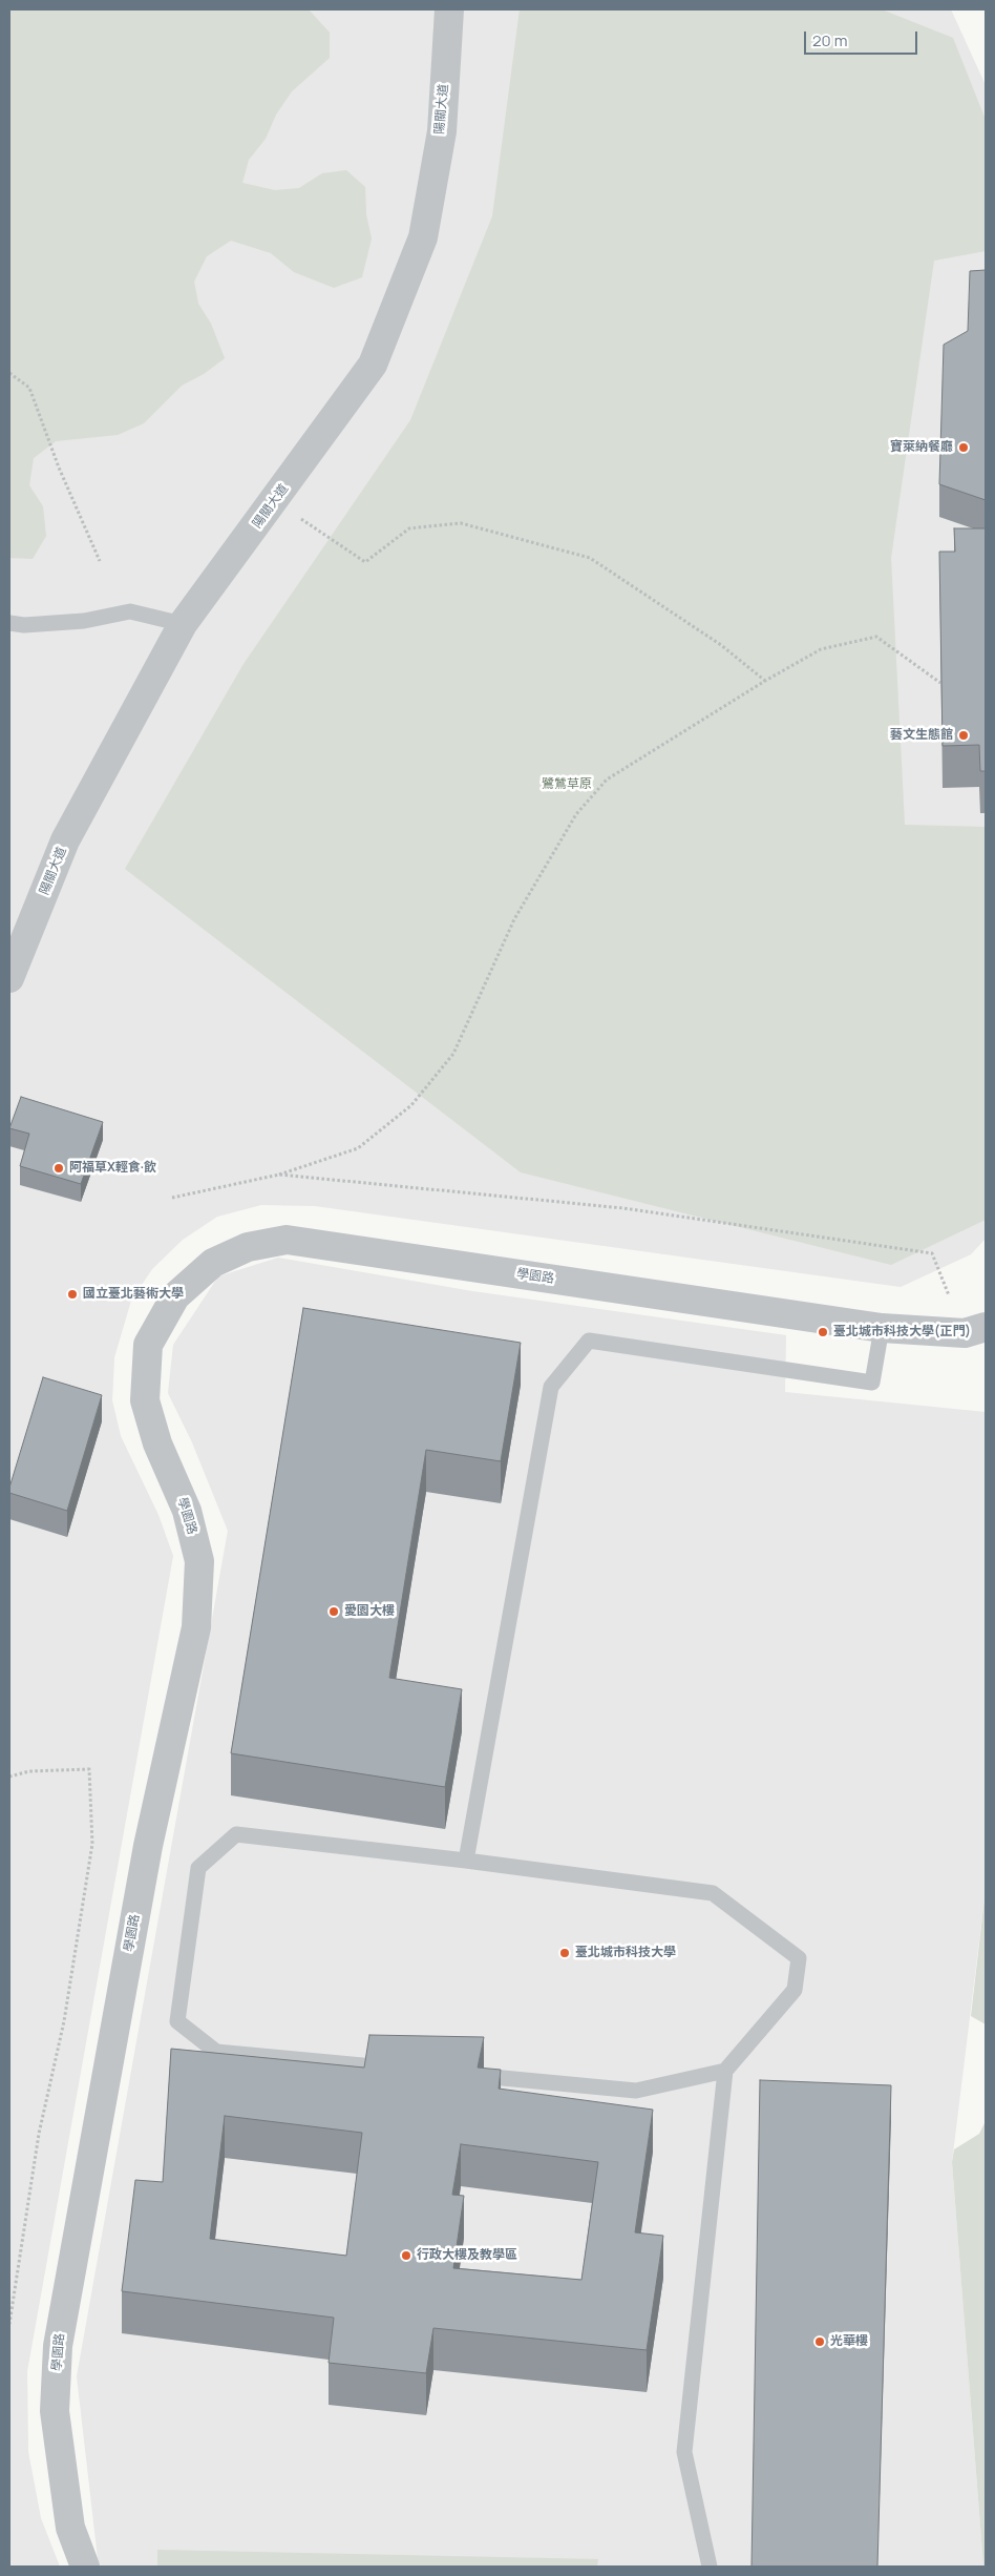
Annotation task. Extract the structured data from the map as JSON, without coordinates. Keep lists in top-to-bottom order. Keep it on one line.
{"streets":{"street":["陽關大道","學園路"]},"parks":["鷺鷥草原"],"places":["寶萊納餐廳","藝文生態館","阿福草X輕食·飲","國立臺北藝術大學","臺北城市科技大學(正門)","愛園大樓","臺北城市科技大學","行政大樓及教學區","光華樓"],"scale_bar":"20 m"}
